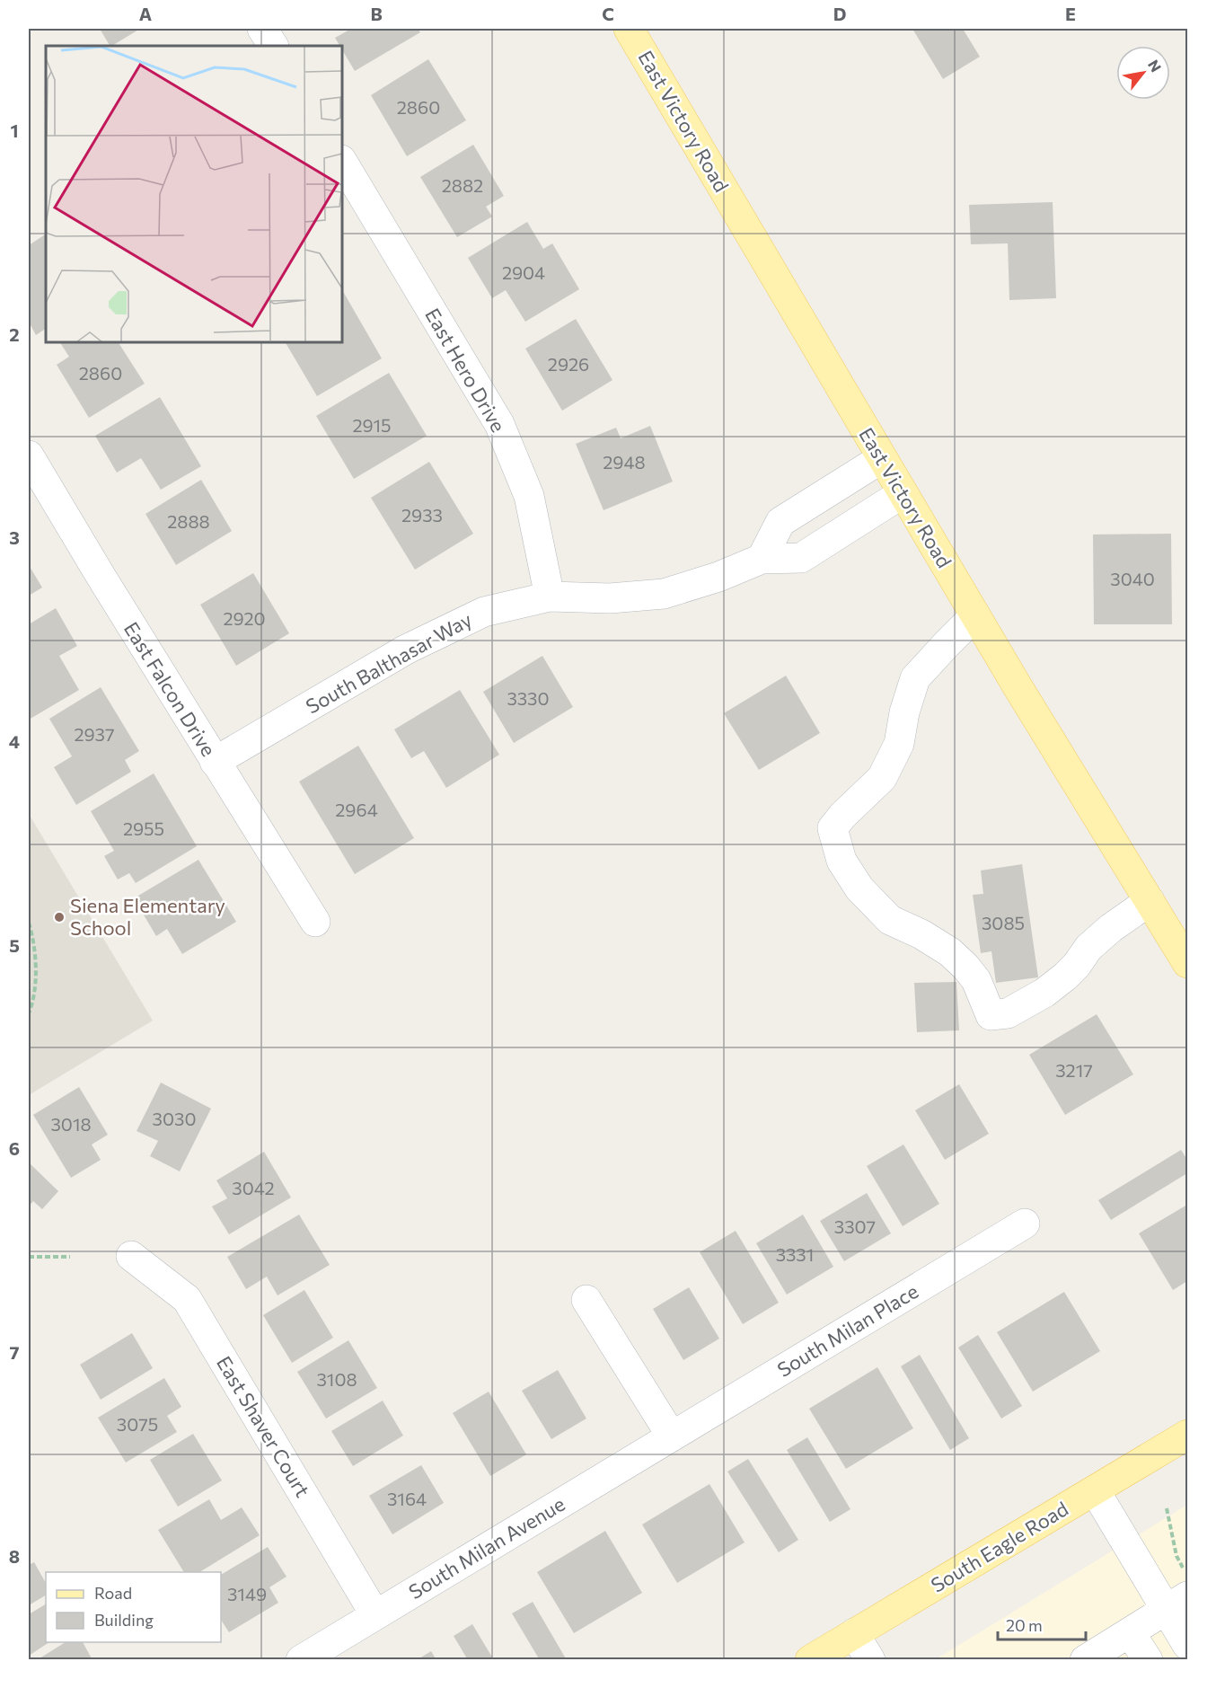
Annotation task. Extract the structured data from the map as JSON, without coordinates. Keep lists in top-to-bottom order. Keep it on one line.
{"streets":{"main road":["East Victory Road","South Eagle Road"],"street":["East Hero Drive","South Balthasar Way","East Falcon Drive","South Milan Place","East Shaver Court","South Milan Avenue"]},"crossings":[["East Victory Road","South Balthasar Way"],["East Hero Drive","South Balthasar Way"],["South Balthasar Way","East Falcon Drive"],["South Milan Place","South Milan Avenue"],["East Shaver Court","South Milan Avenue"]],"places":["Siena Elementary School"],"house_numbers":["2860","2882","2904","2926","2860","2915","2948","2933","2888","3040","2920","3330","2937","2964","2955","3085","3217","3030","3018","3042","3307","3331","3108","3075","3164","3149"],"legend":["Road","Building"],"scale_bar":"20 m","north":"top right","grid":{"columns":["A","B","C","D","E"],"rows":["1","2","3","4","5","6","7","8"]}}
